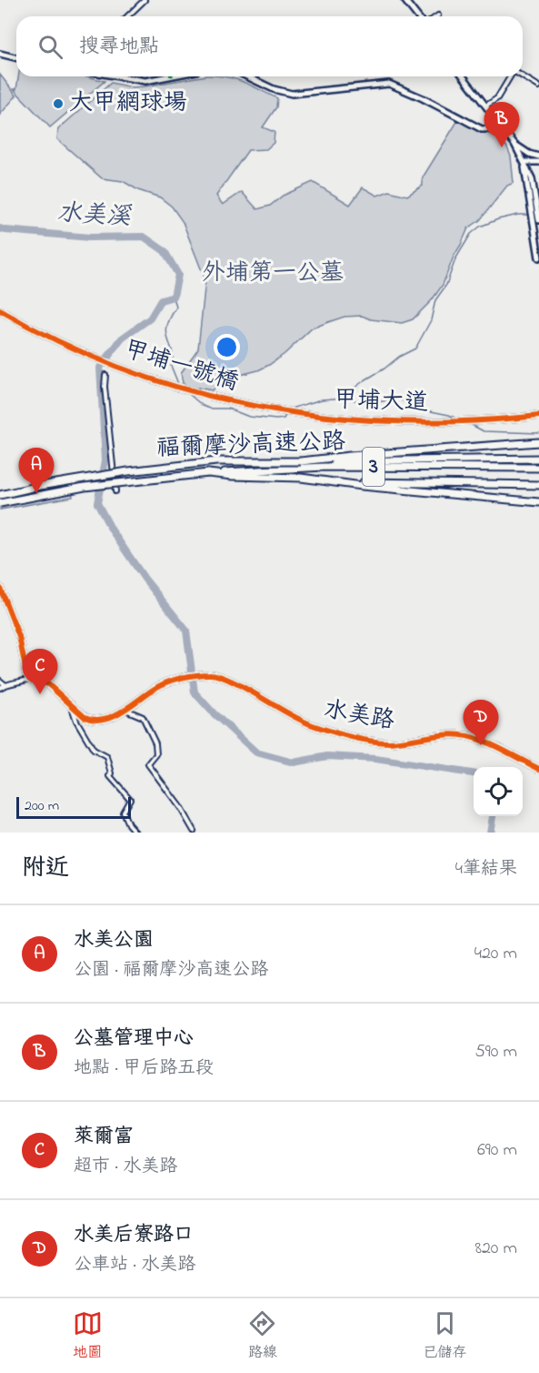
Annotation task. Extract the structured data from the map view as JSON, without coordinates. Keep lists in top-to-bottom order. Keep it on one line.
{"streets":{"highway":["福爾摩沙高速公路","3"],"street":["甲埔一號橋","甲埔大道","水美路"]},"crossings":[["甲埔一號橋","甲埔大道"]],"water":["水美溪"],"parks":["外埔第一公墓"],"places":["大甲網球場"],"scale_bar":"200 m","page":{"search":"搜尋地點","pins":["B","A","C","D"],"scale":"200 m","heading":["附近","4筆結果"],"list":[{"mark":"A","name":"水美公園","note":"公園 · 福爾摩沙高速公路","value":"420 m"},{"mark":"B","name":"公墓管理中心","note":"地點 · 甲后路五段","value":"590 m"},{"mark":"C","name":"萊爾富","note":"超市 · 水美路","value":"690 m"},{"mark":"D","name":"水美后寮路口","note":"公車站 · 水美路","value":"820 m"}],"nav":["地圖","路線","已儲存"]}}
